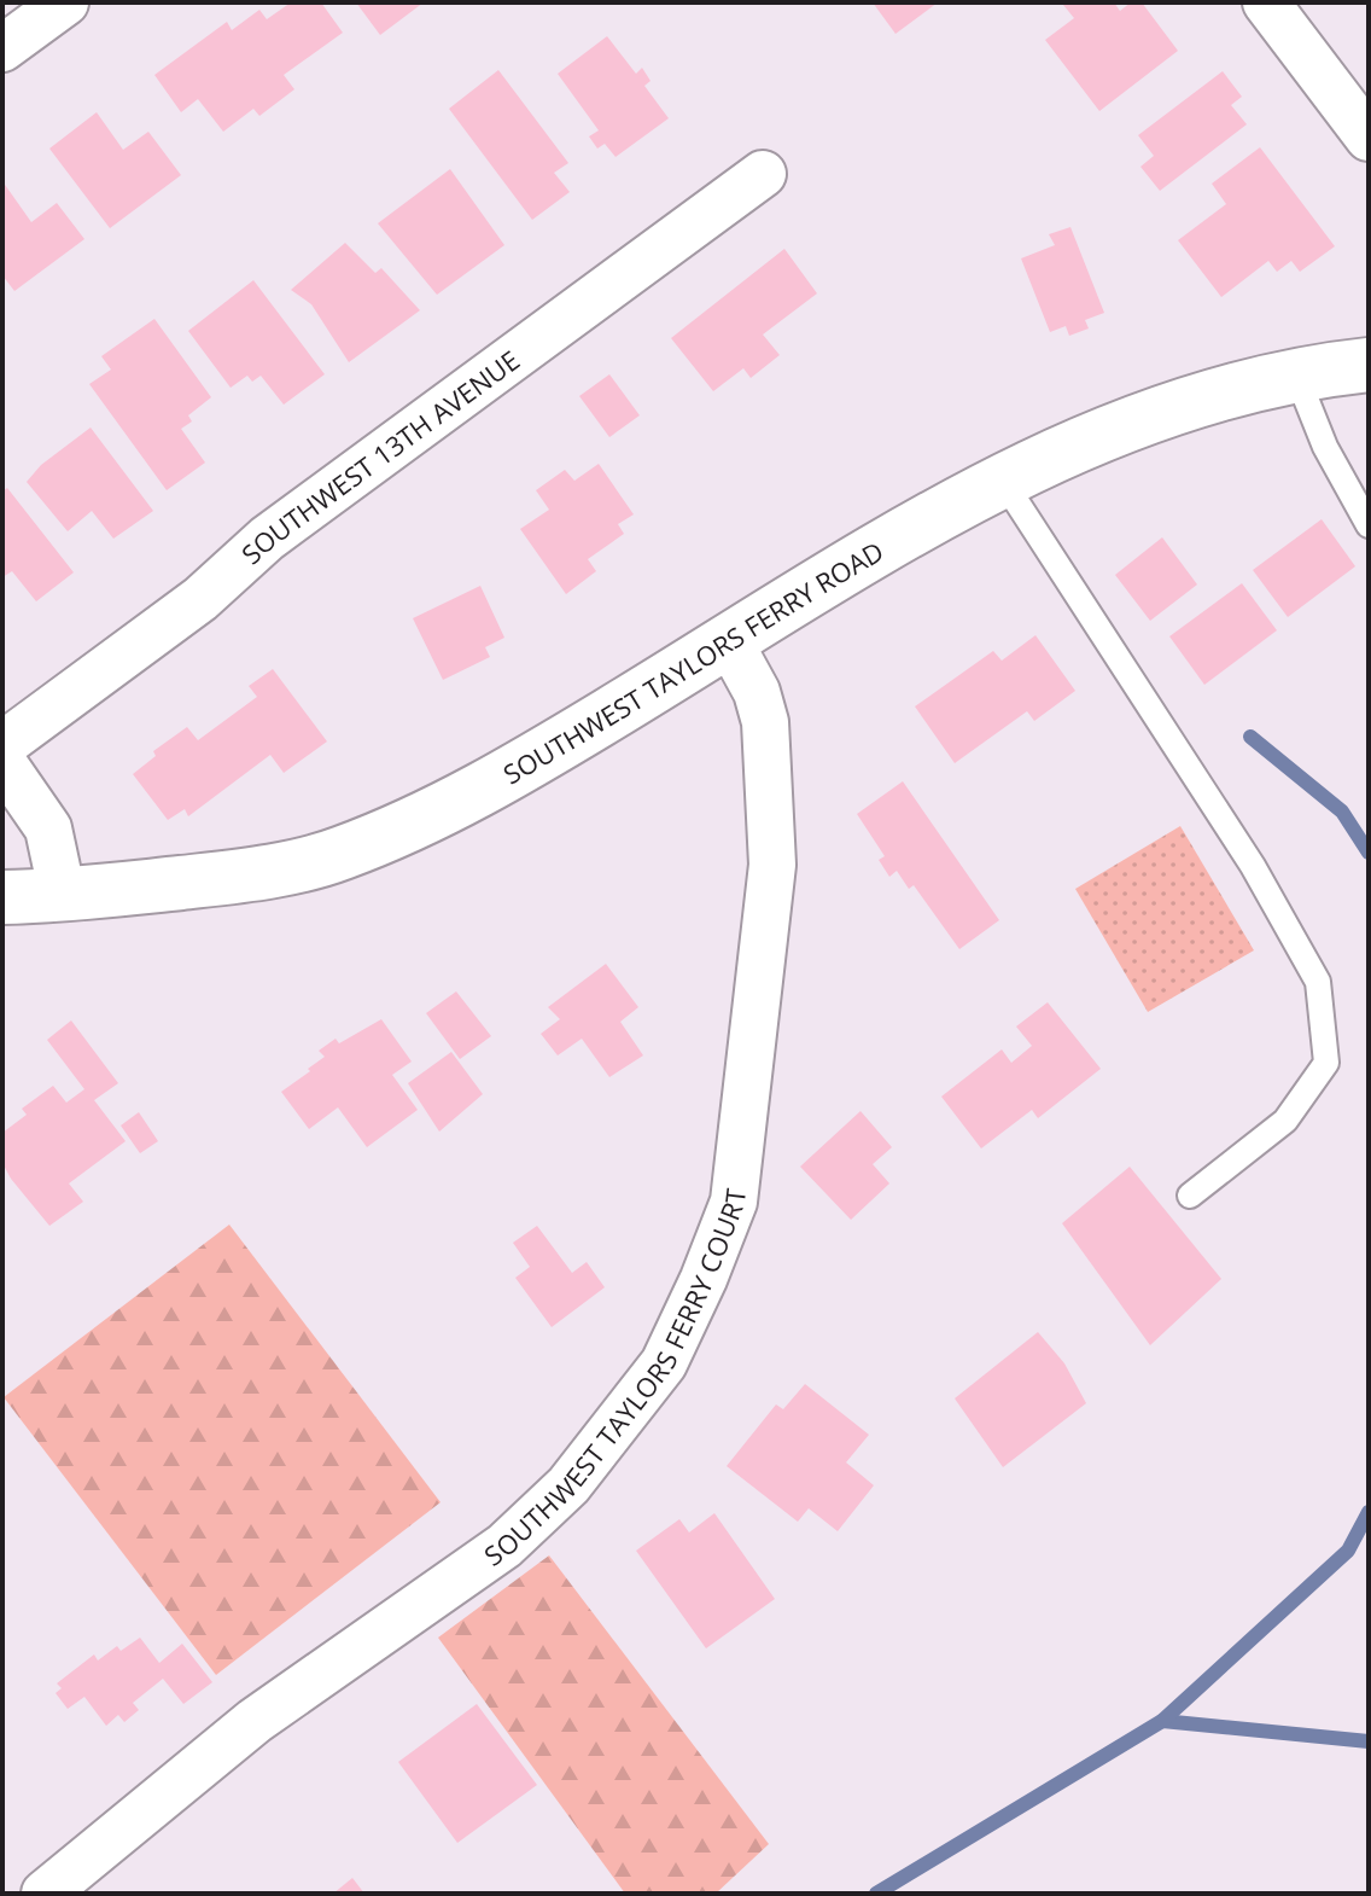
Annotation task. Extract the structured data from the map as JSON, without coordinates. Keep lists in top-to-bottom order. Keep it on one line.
{"streets":{"street":["SOUTHWEST 13TH AVENUE","SOUTHWEST TAYLORS FERRY ROAD","SOUTHWEST TAYLORS FERRY COURT"]},"crossings":[["SOUTHWEST TAYLORS FERRY ROAD","SOUTHWEST TAYLORS FERRY COURT"]]}
